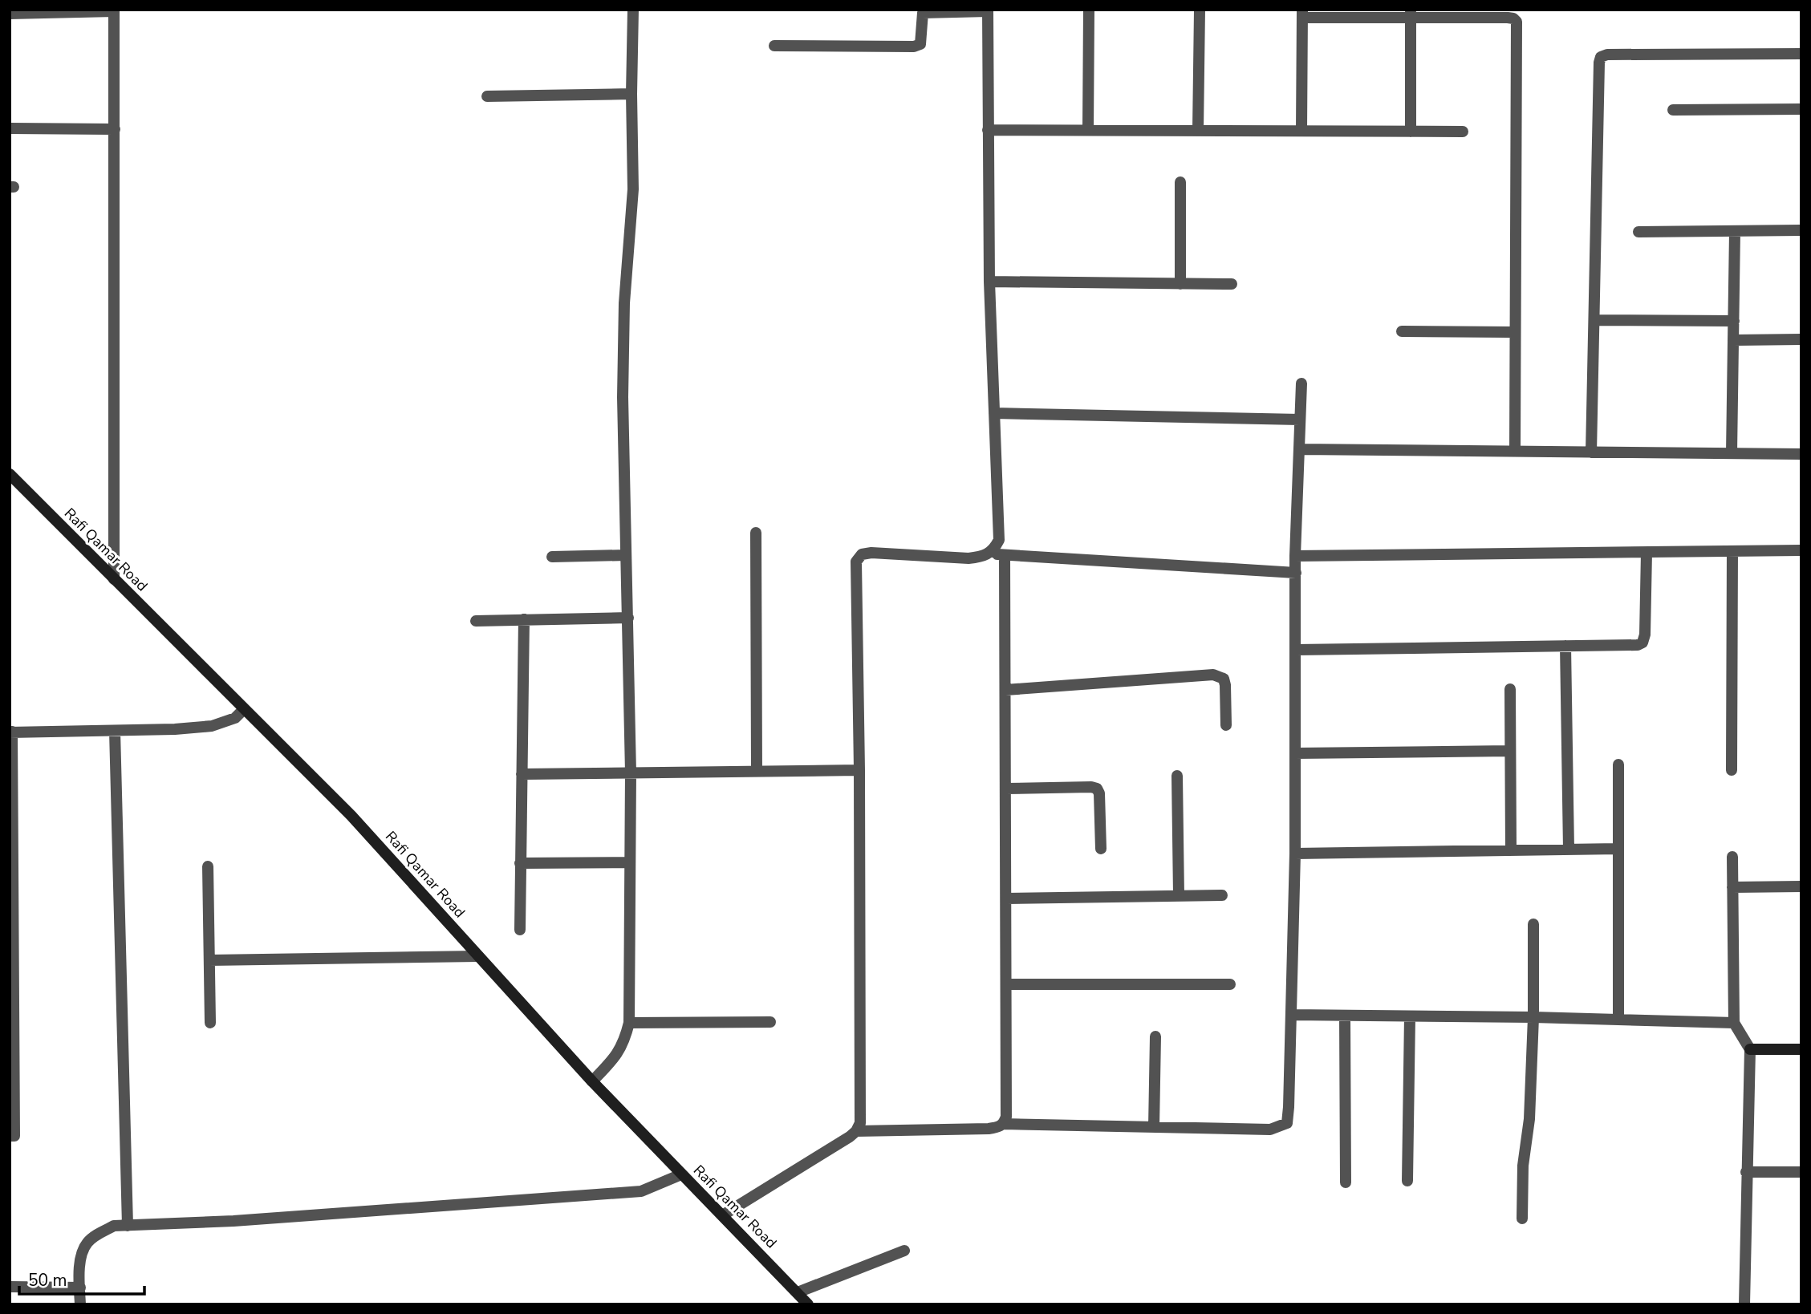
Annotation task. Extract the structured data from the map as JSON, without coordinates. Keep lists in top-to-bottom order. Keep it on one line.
{"streets":{"street":["Rafi Qamar Road"]},"scale_bar":"50 m"}
